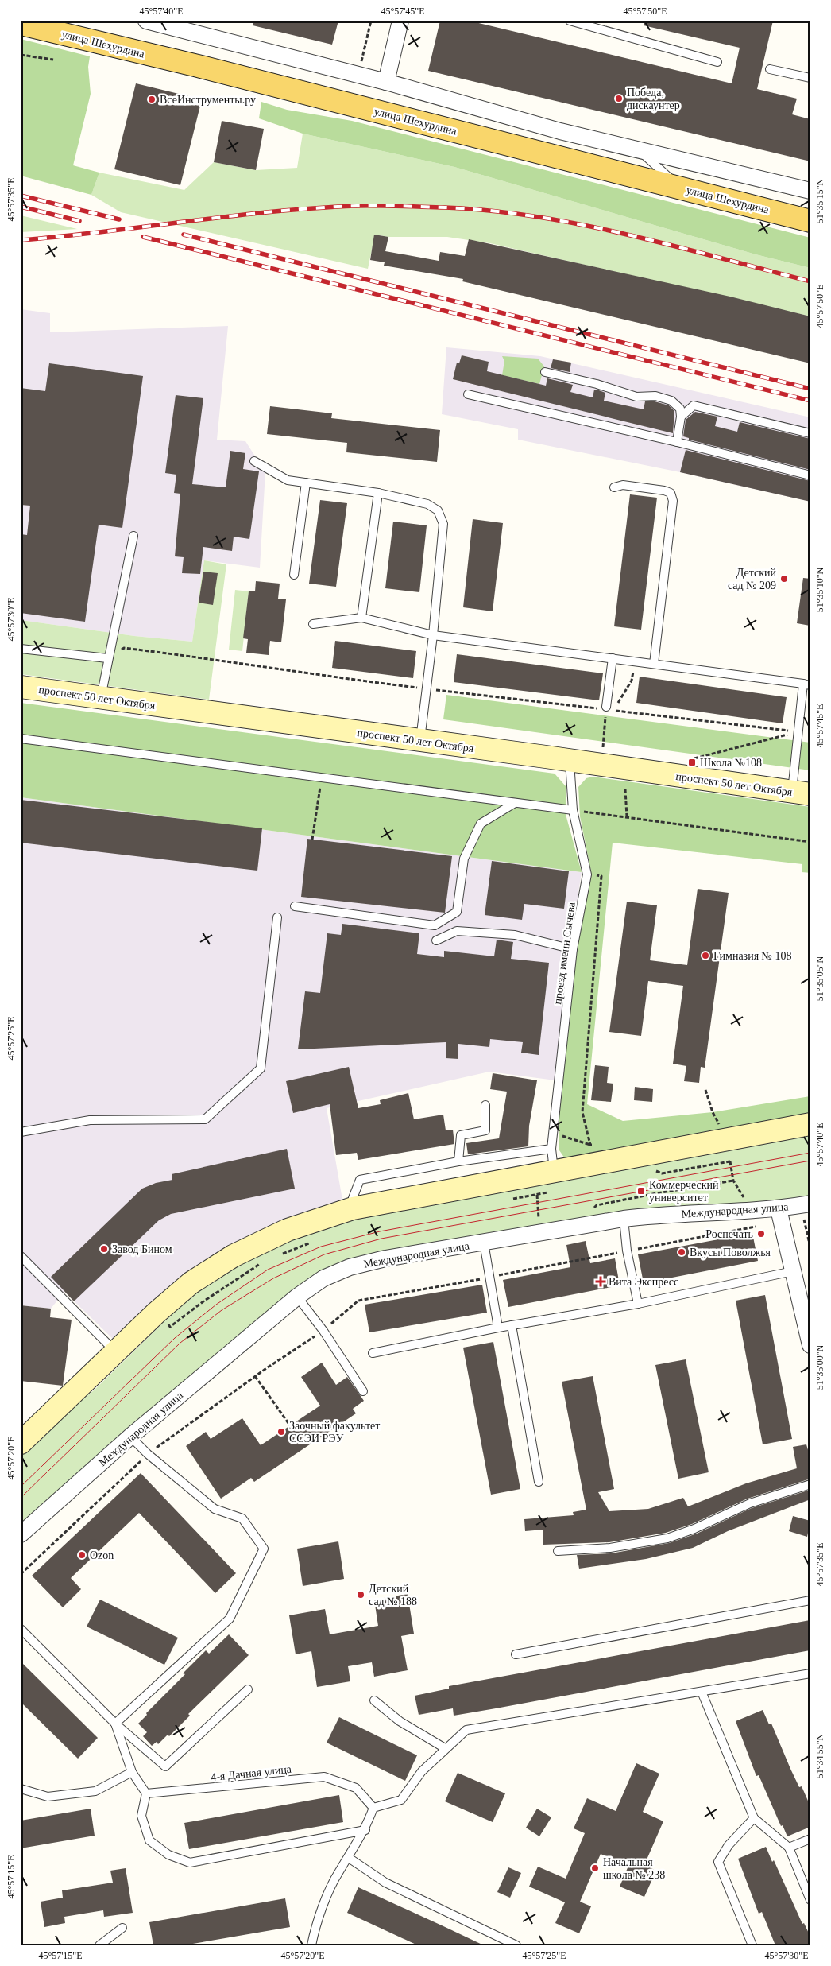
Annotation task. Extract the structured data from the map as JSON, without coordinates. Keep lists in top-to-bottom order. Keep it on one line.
{"streets":{"main road":["улица Шехурдина"],"street":["проспект 50 лет Октября","Международная улица"],"lane":["проезд имени Сычева","4-я Дачная улица"]},"crossings":[["проспект 50 лет Октября","проезд имени Сычева"]],"places":{"other":["Победа, дискаунтер","ВсеИнструменты.ру","Детский сад № 209","Гимназия № 108","Роспечать","Завод Бином","Вкусы Поволжья","Заочный факультет ССЭИ РЭУ","Ozon","Детский сад № 188","Начальная школа № 238"],"transit":["Школа №108","Коммерческий университет"],"health":["Вита Экспресс"]},"coordinates":["45°57'40\"E","45°57'45\"E","45°57'50\"E","45°57'35\"E","51°35'15\"N","51°35'10\"N","45°57'30\"E","51°35'05\"N","45°57'25\"E","51°35'00\"N","45°57'20\"E","51°34'55\"N","45°57'15\"E"]}
